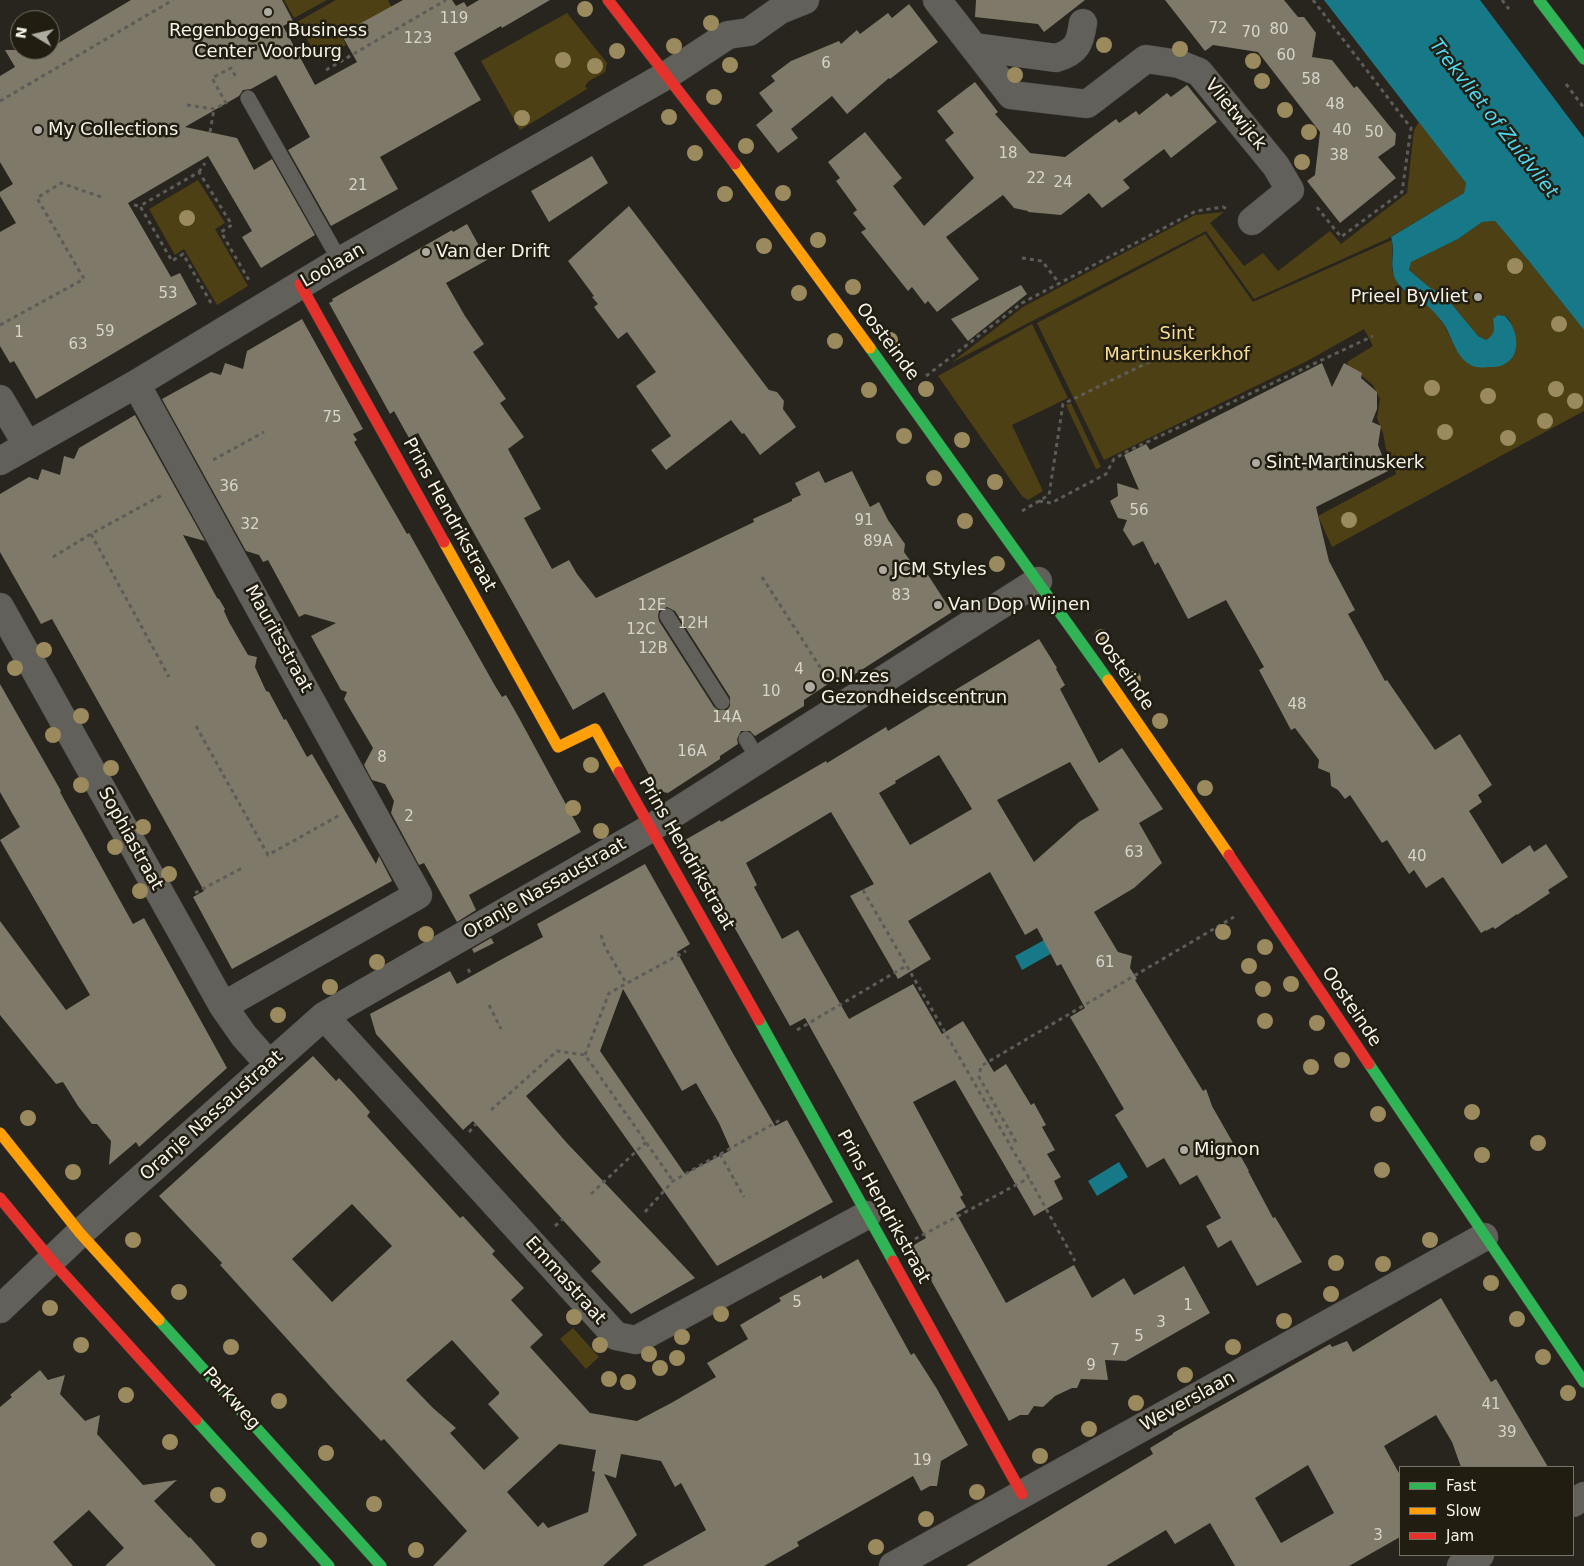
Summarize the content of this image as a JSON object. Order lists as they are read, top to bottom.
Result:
{
  "streets": {
    "street": [
      "Vlietwijck",
      "Loolaan",
      "Oosteinde",
      "Prins Hendrikstraat",
      "Mauritsstraat",
      "Sophiastraat",
      "Oranje Nassaustraat",
      "Emmastraat",
      "Parkweg",
      "Weverslaan"
    ]
  },
  "crossings": [
    ["Loolaan", "Oosteinde"],
    ["Loolaan", "Prins Hendrikstraat"],
    ["Loolaan", "Mauritsstraat"],
    ["Oosteinde", "Oranje Nassaustraat"],
    ["Oosteinde", "Weverslaan"],
    ["Prins Hendrikstraat", "Oranje Nassaustraat"],
    ["Prins Hendrikstraat", "Emmastraat"],
    ["Prins Hendrikstraat", "Weverslaan"],
    ["Mauritsstraat", "Sophiastraat"],
    ["Sophiastraat", "Oranje Nassaustraat"],
    ["Oranje Nassaustraat", "Emmastraat"],
    ["Oranje Nassaustraat", "Parkweg"]
  ],
  "water": ["Trekvliet of Zuidvliet"],
  "parks": ["Sint Martinuskerkhof"],
  "places": [
    "Regenbogen Business Center Voorburg",
    "My Collections",
    "Van der Drift",
    "Prieel Byvliet",
    "Sint-Martinuskerk",
    "JCM Styles",
    "Van Dop Wijnen",
    "O.N.zes Gezondheidscentrun",
    "Mignon"
  ],
  "house_numbers": [
    "119",
    "72",
    "80",
    "70",
    "123",
    "60",
    "6",
    "58",
    "48",
    "40",
    "50",
    "18",
    "38",
    "22",
    "24",
    "21",
    "53",
    "59",
    "1",
    "63",
    "75",
    "36",
    "56",
    "91",
    "32",
    "89A",
    "83",
    "12E",
    "12H",
    "12C",
    "12B",
    "4",
    "10",
    "48",
    "14A",
    "16A",
    "8",
    "2",
    "63",
    "40",
    "61",
    "5",
    "1",
    "3",
    "5",
    "7",
    "9",
    "41",
    "39",
    "19",
    "3"
  ],
  "legend": ["Fast", "Slow", "Jam"],
  "north": "left"
}
